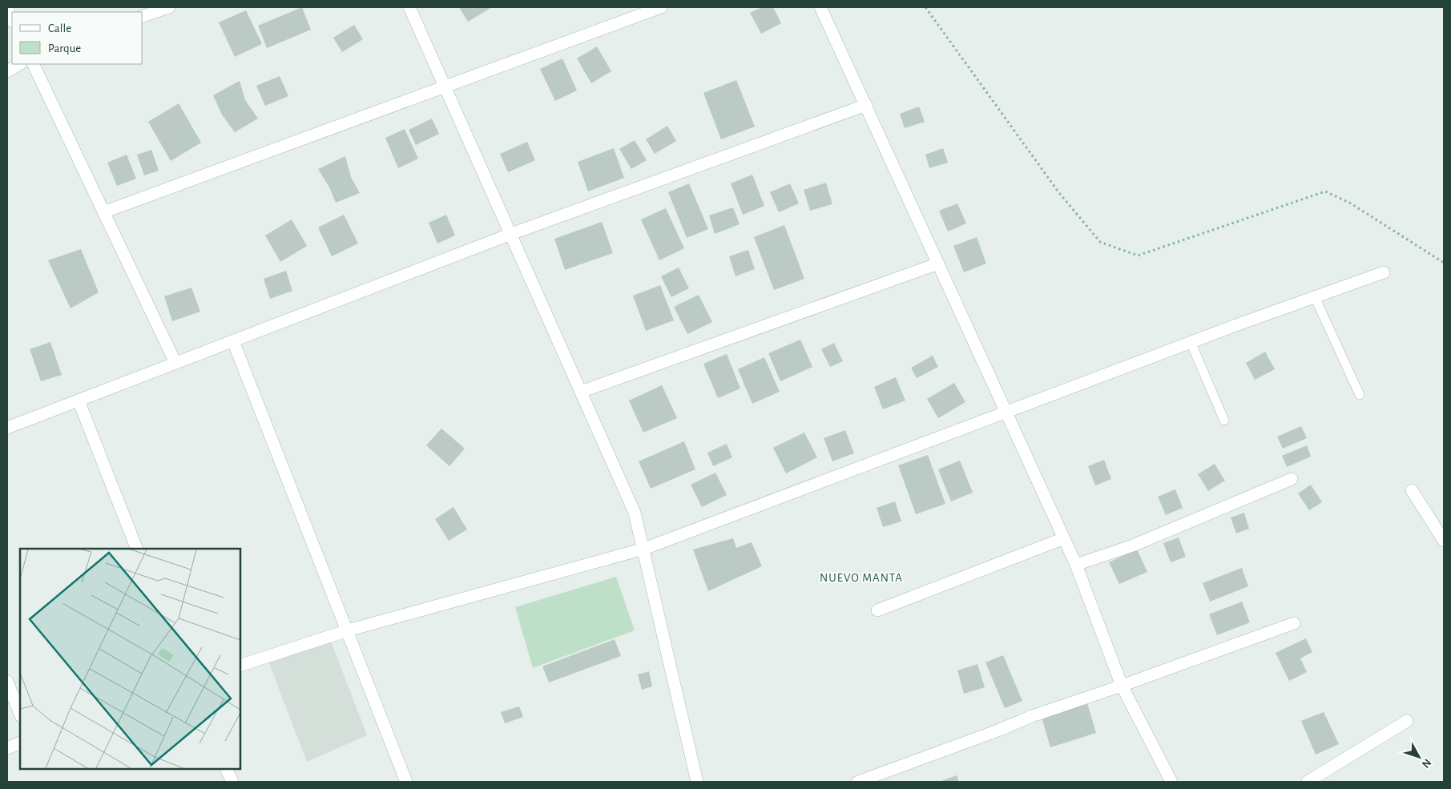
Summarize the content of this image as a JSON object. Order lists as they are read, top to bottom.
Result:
{
  "districts": ["NUEVO MANTA"],
  "legend": ["Calle", "Parque"],
  "north": "bottom right"
}
